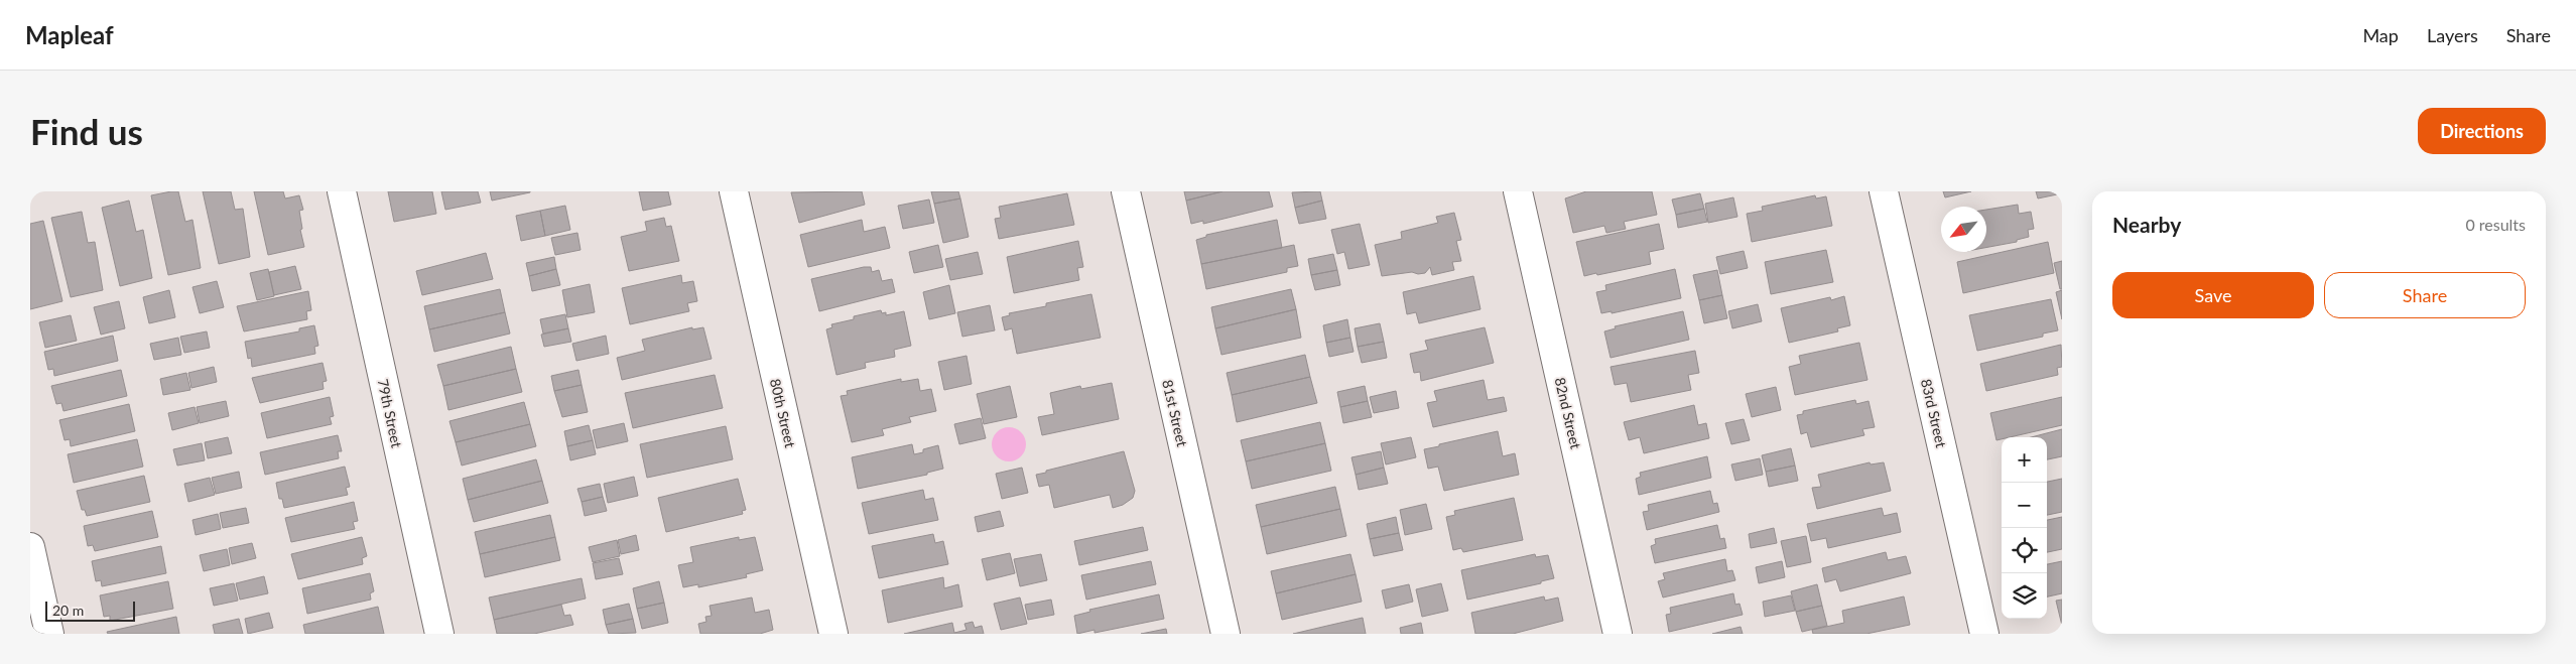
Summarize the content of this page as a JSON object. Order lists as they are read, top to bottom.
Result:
{
  "streets": {
    "street": [
      "79th Street",
      "80th Street",
      "81st Street",
      "82nd Street",
      "83rd Street"
    ]
  },
  "scale_bar": "20 m",
  "north": "bottom left",
  "page": {
    "header": "Mapleaf",
    "nav": ["Map", "Layers", "Share"],
    "buttons": [
      "Directions",
      ["Save", "Share"]
    ],
    "title": "Find us",
    "heading": ["Nearby", "0 results"],
    "map_buttons": ["+", "−"],
    "scale": "20 m"
  }
}
